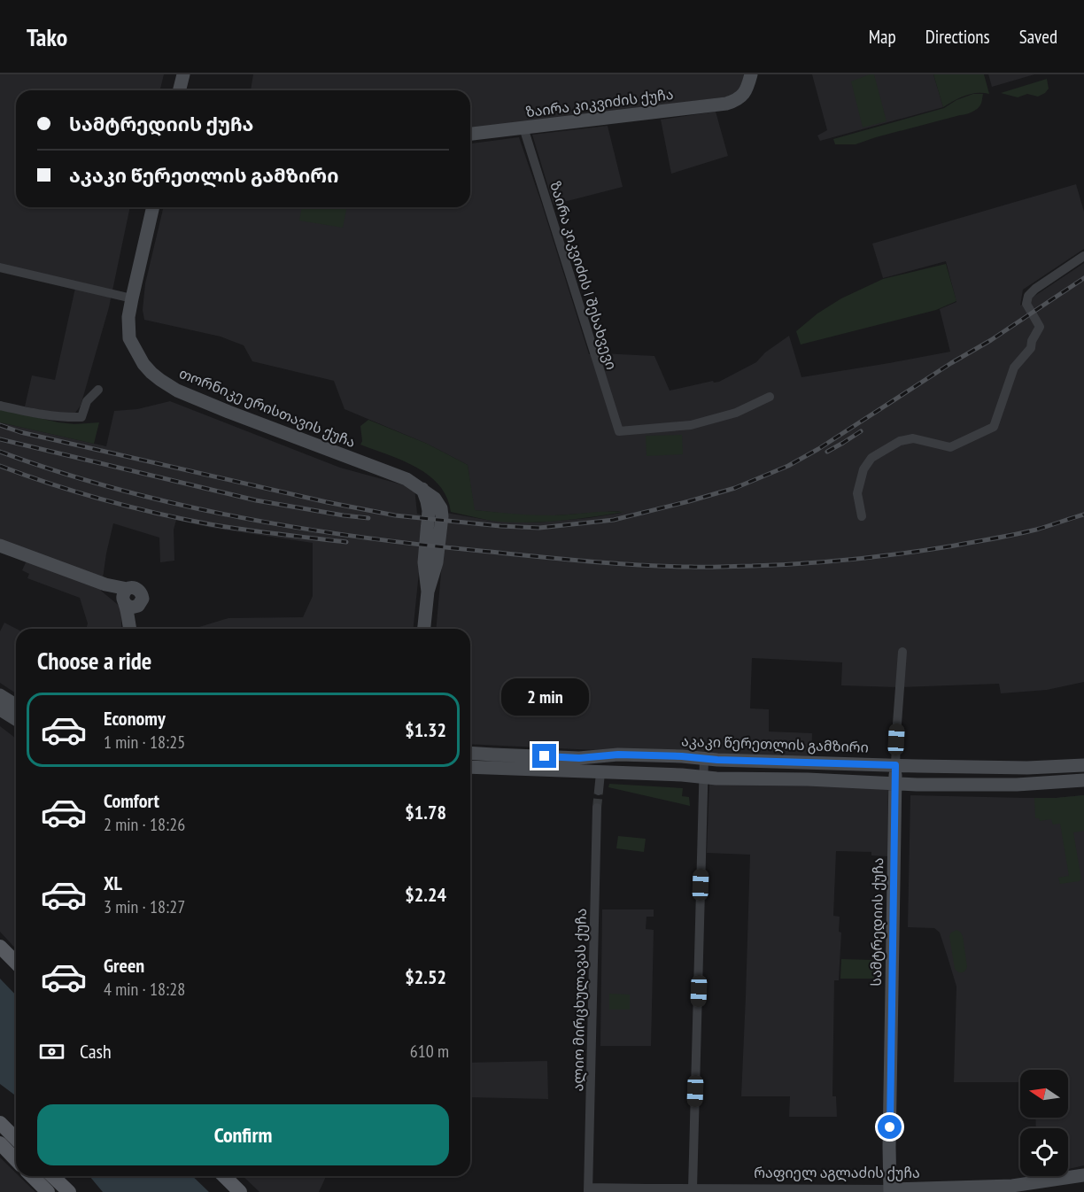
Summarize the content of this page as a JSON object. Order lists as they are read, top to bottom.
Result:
{
  "streets": {
    "main road": [
      "ზაირა კიკვიძის ქუჩა",
      "თორნიკე ერისთავის ქუჩა",
      "აკაკი წერეთლის გამზირი",
      "სამტრედიის ქუჩა",
      "რაფიელ აგლაძის ქუჩა"
    ],
    "street": ["ზაირა კიკვიძის I შესახვევი", "ალიო მირცხულავას ქუჩა"]
  },
  "crossings": [
    ["ზაირა კიკვიძის ქუჩა", "ზაირა კიკვიძის I შესახვევი"],
    ["აკაკი წერეთლის გამზირი", "სამტრედიის ქუჩა"],
    ["სამტრედიის ქუჩა", "რაფიელ აგლაძის ქუჩა"],
    ["ალიო მირცხულავას ქუჩა", "რაფიელ აგლაძის ქუჩა"]
  ],
  "north": "left",
  "page": {
    "header": "Tako",
    "nav": ["Map", "Directions", "Saved"],
    "banner": ["სამტრედიის ქუჩა", "აკაკი წერეთლის გამზირი"],
    "heading": "Choose a ride",
    "bubble": "2 min",
    "list": [
      {
        "name": "Economy",
        "note": "1 min · 18:25",
        "value": "$1.32"
      },
      {
        "name": "Comfort",
        "note": "2 min · 18:26",
        "value": "$1.78"
      },
      {
        "name": "XL",
        "note": "3 min · 18:27",
        "value": "$2.24"
      },
      {
        "name": "Green",
        "note": "4 min · 18:28",
        "value": "$2.52"
      }
    ],
    "pay": ["Cash", "610 m"],
    "buttons": "Confirm"
  }
}
